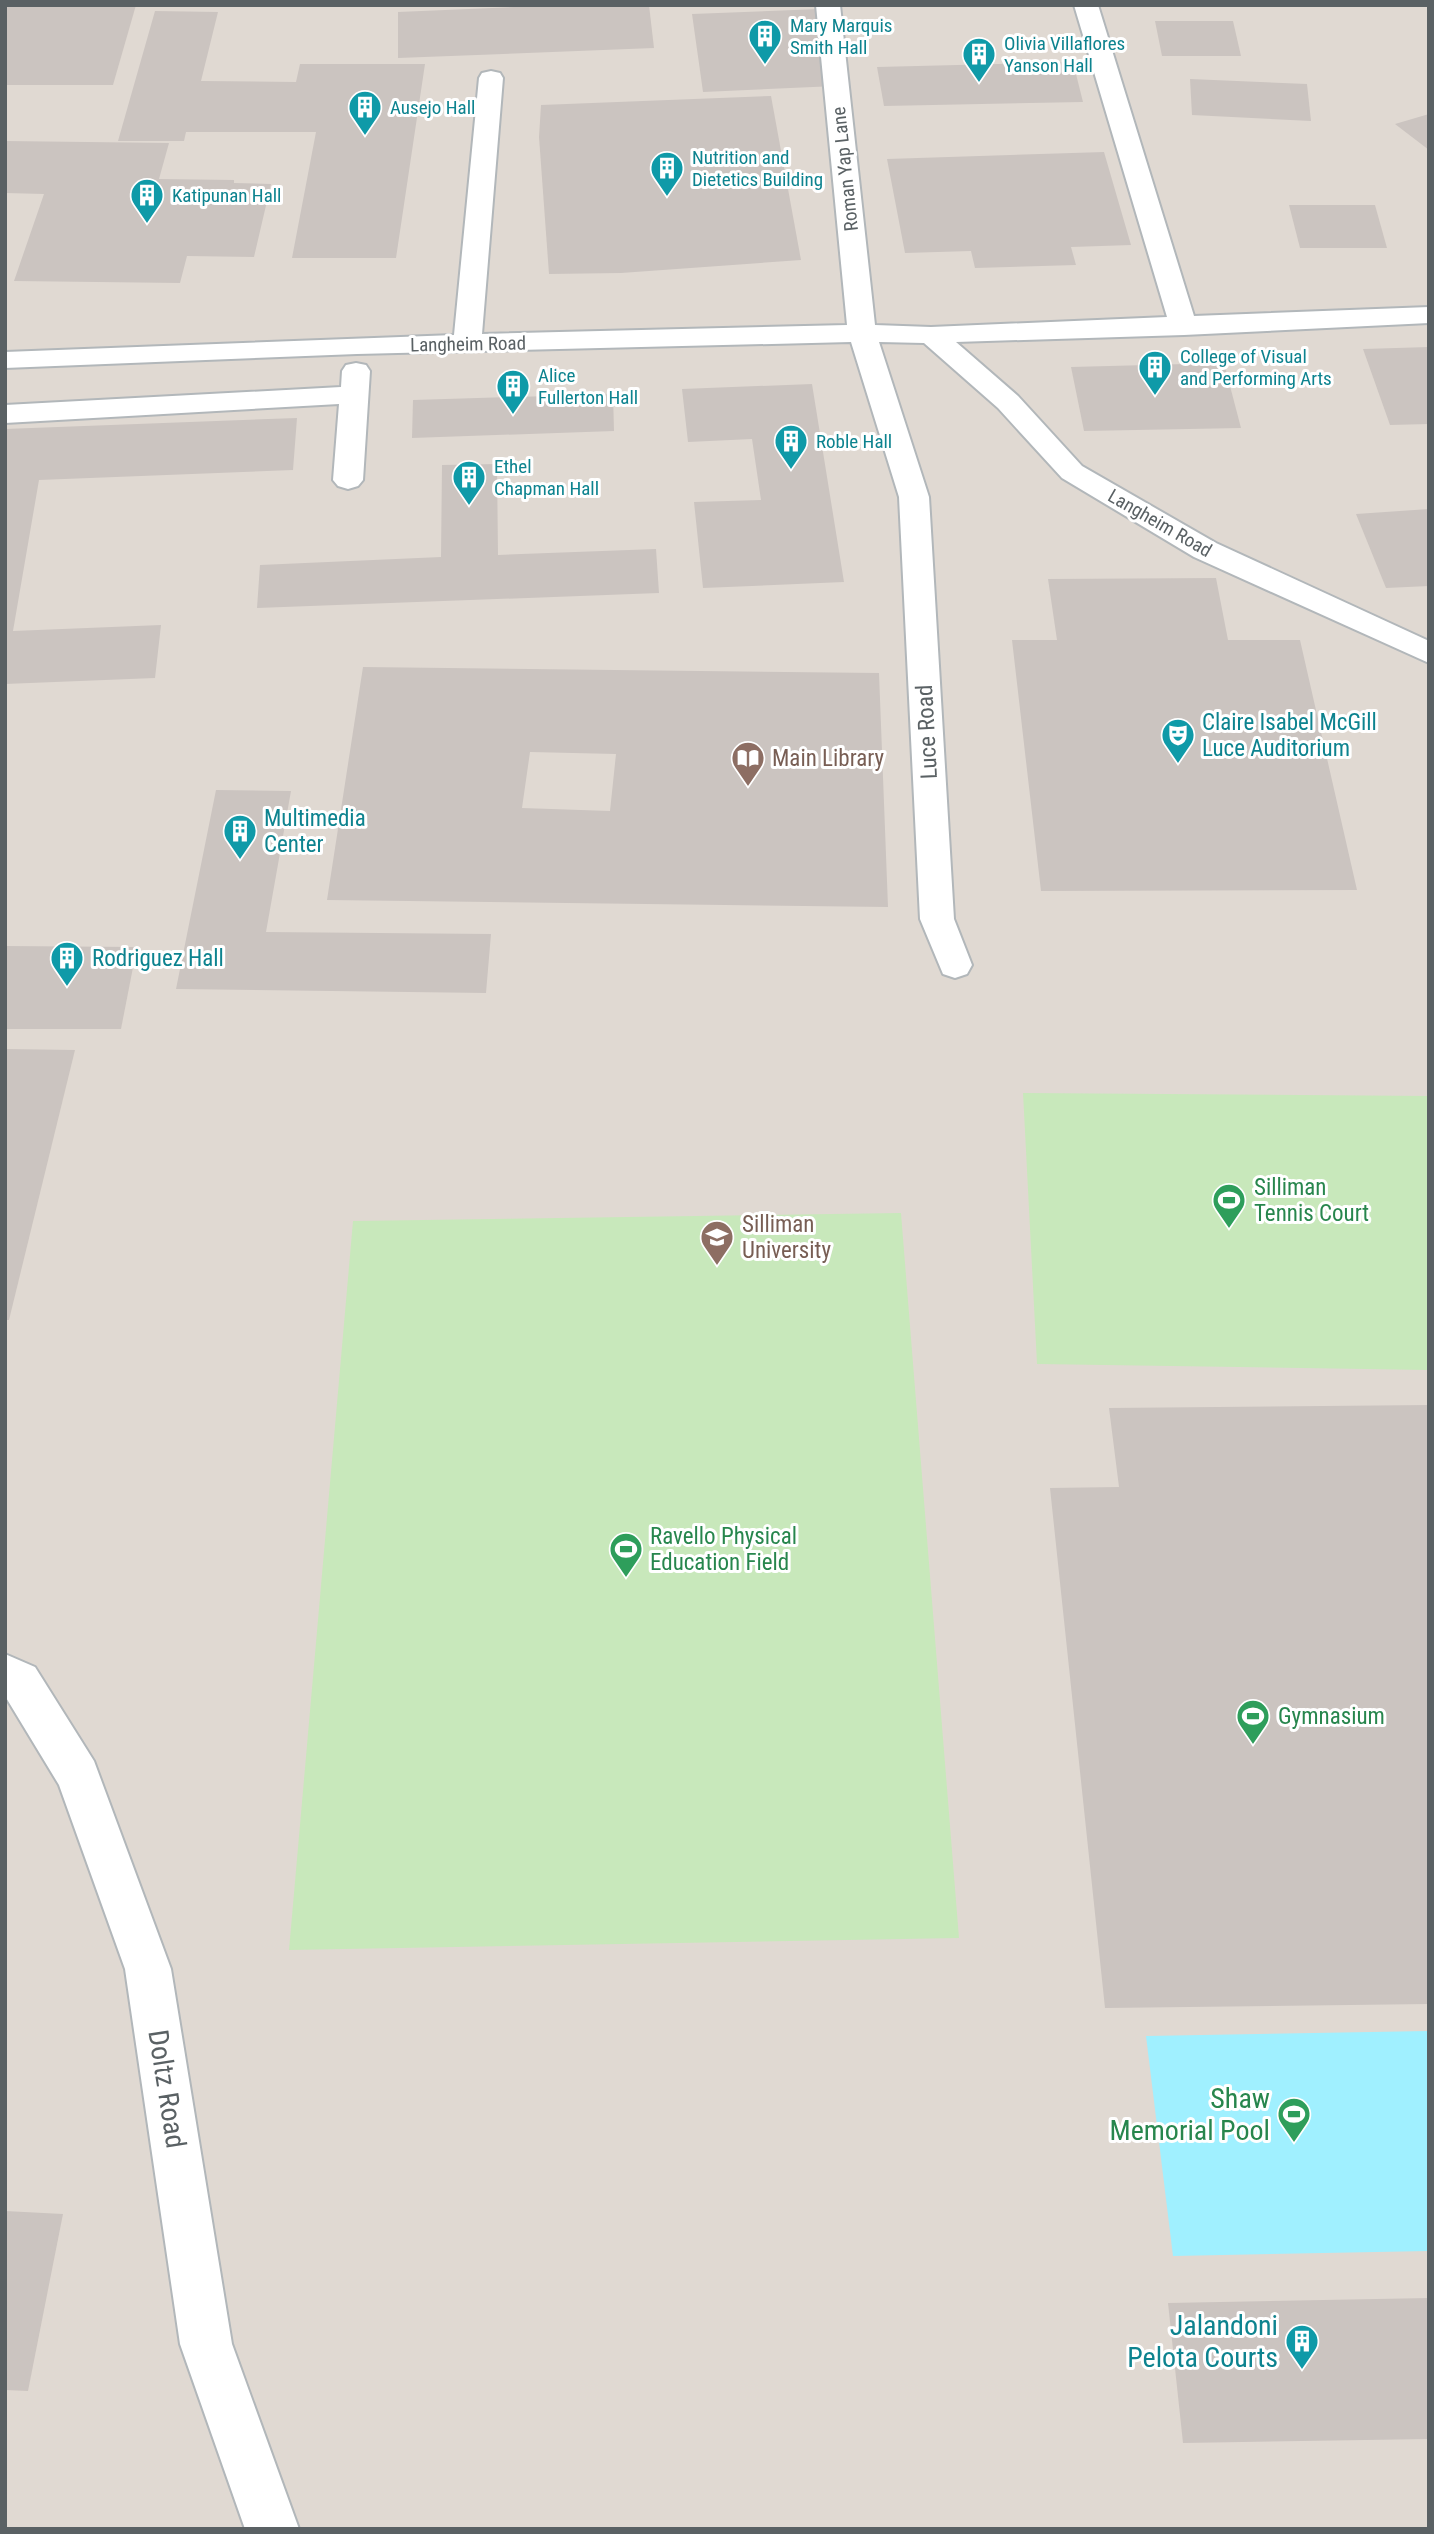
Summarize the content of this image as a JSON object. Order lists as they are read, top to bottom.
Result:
{
  "streets": {
    "street": [
      "Roman Yap Lane",
      "Langheim Road",
      "Luce Road",
      "Doltz Road"
    ]
  },
  "crossings": [
    ["Roman Yap Lane", "Langheim Road"],
    ["Roman Yap Lane", "Luce Road"]
  ],
  "places": {
    "building": [
      "Mary Marquis Smith Hall",
      "Olivia Villaflores Yanson Hall",
      "Ausejo Hall",
      "Nutrition and Dietetics Building",
      "Katipunan Hall",
      "College of Visual and Performing Arts",
      "Alice Fullerton Hall",
      "Roble Hall",
      "Ethel Chapman Hall",
      "Multimedia Center",
      "Rodriguez Hall",
      "Jalandoni Pelota Courts"
    ],
    "theatre": ["Claire Isabel McGill Luce Auditorium"],
    "library": ["Main Library"],
    "sports": [
      "Silliman Tennis Court",
      "Ravello Physical Education Field",
      "Gymnasium",
      "Shaw Memorial Pool"
    ],
    "school or university": ["Silliman University"]
  }
}
